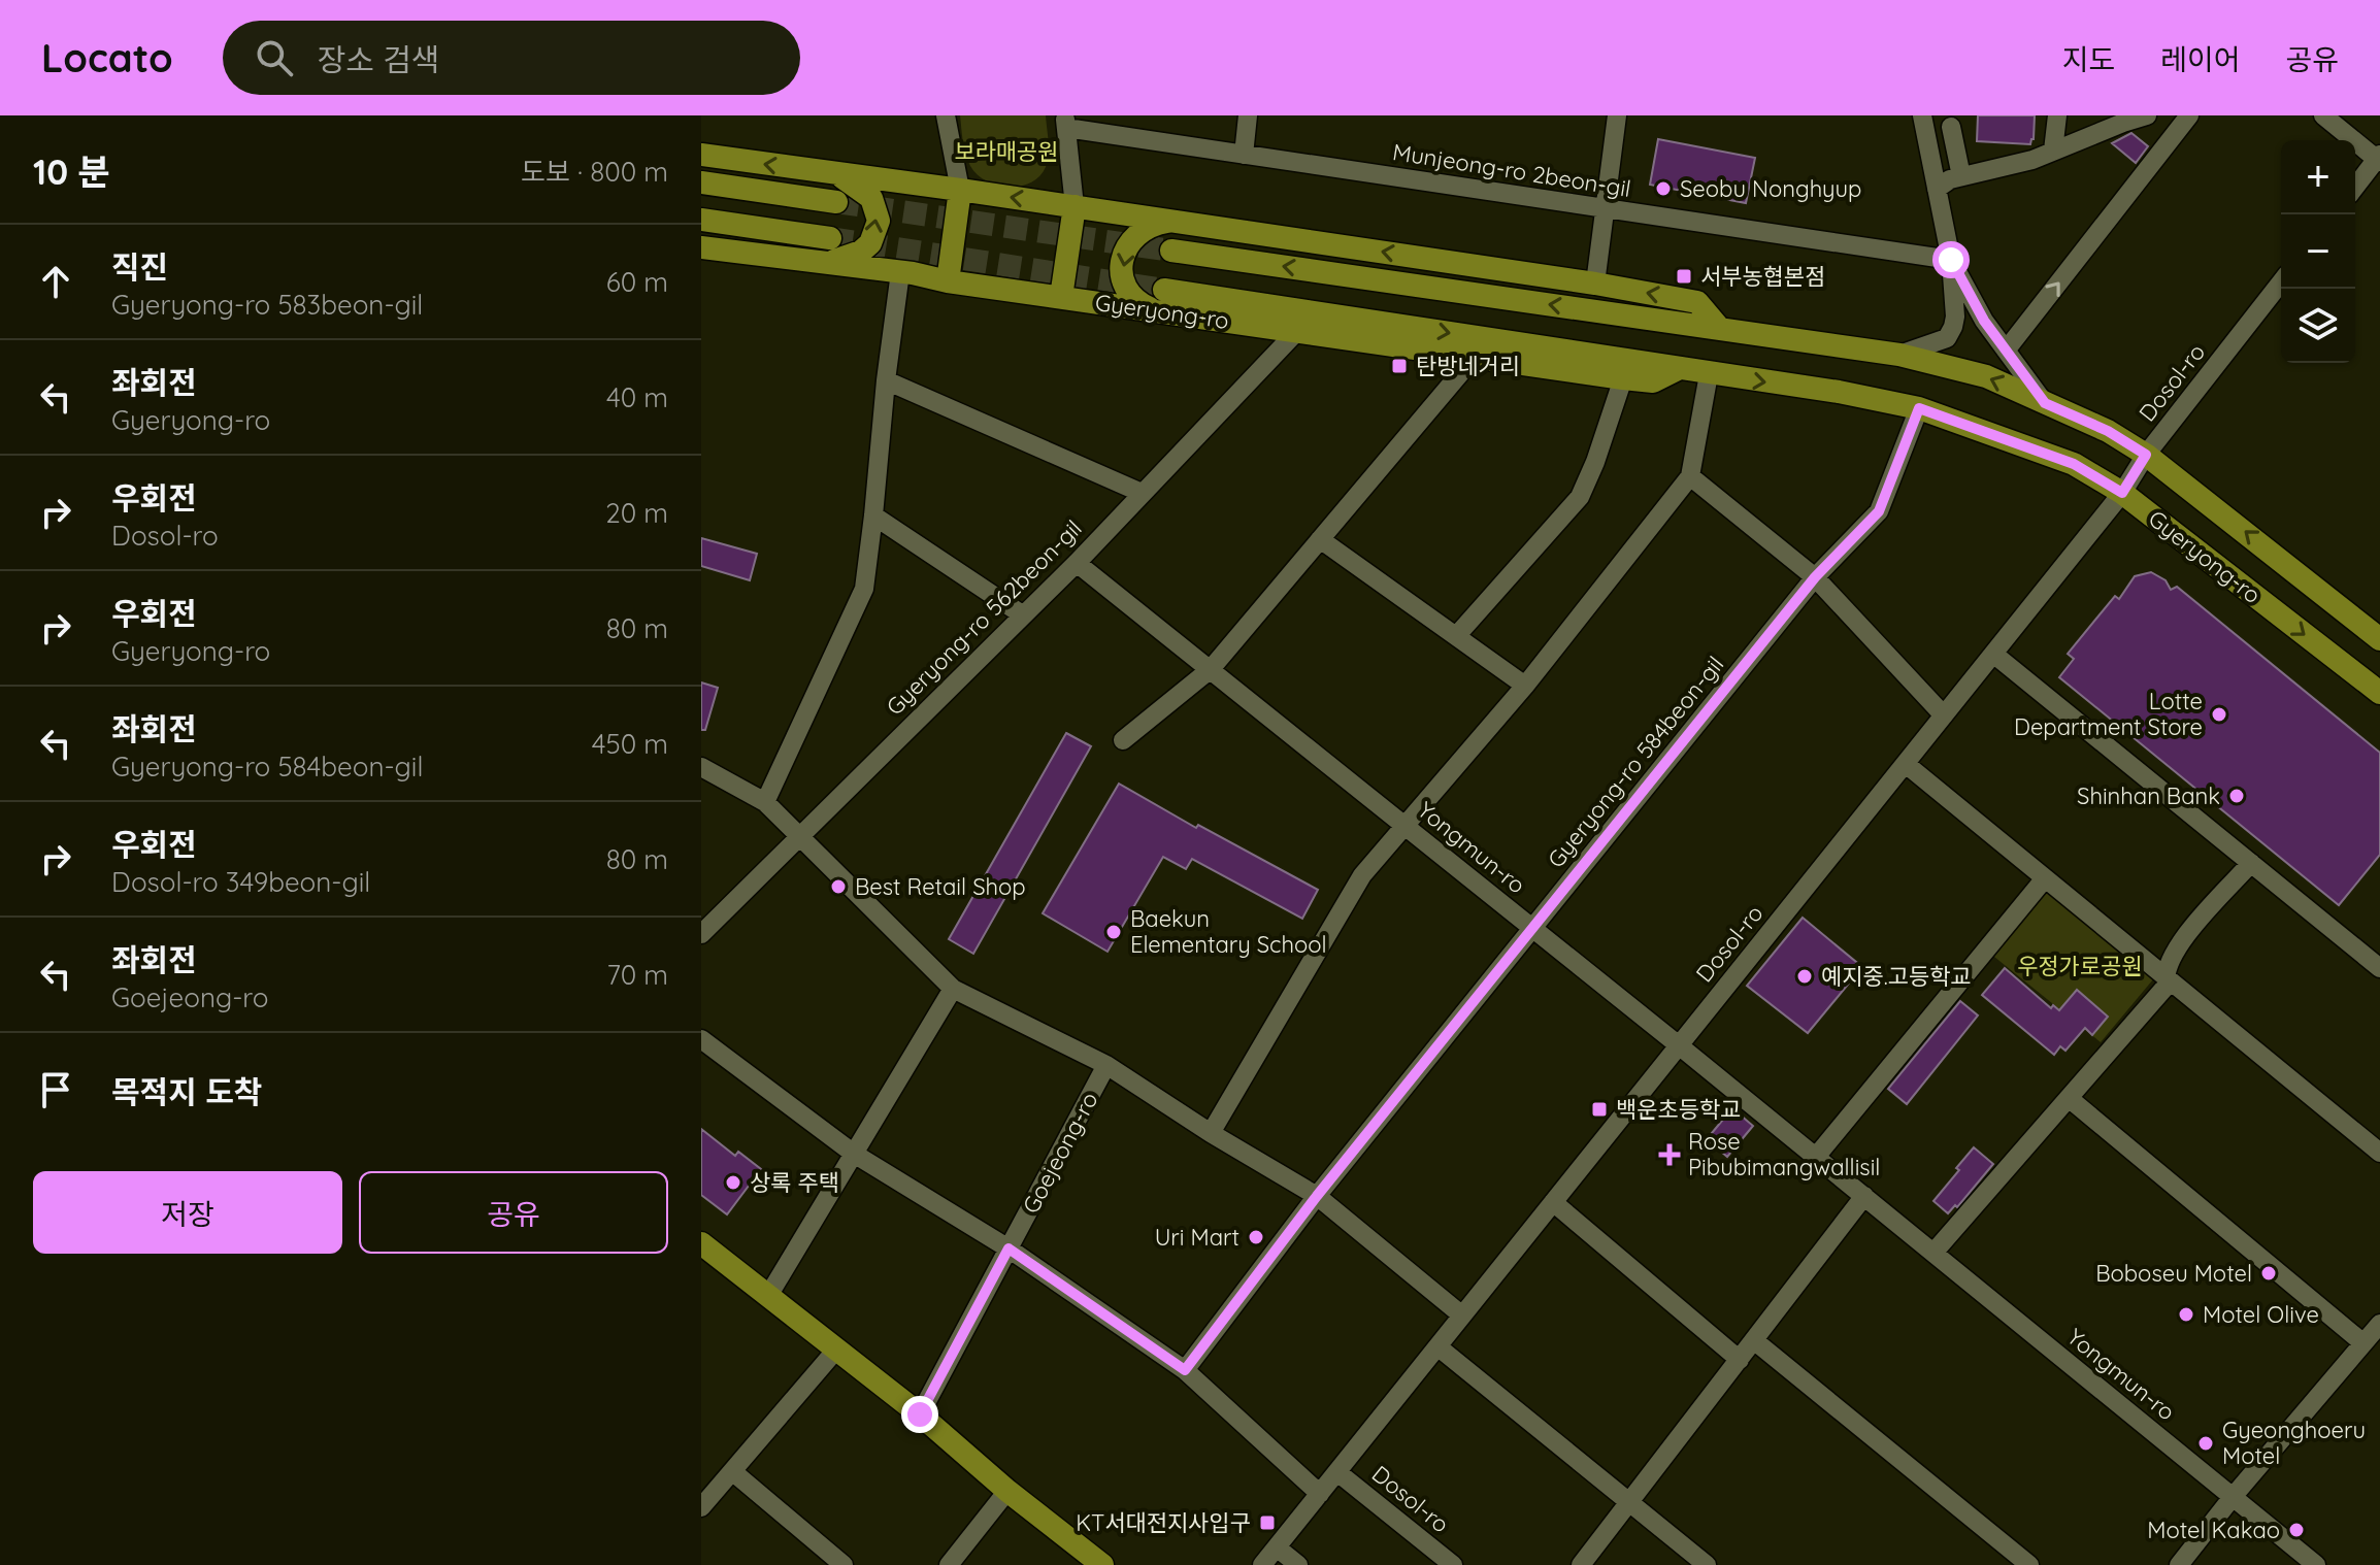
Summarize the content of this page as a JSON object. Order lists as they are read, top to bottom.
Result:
{
  "streets": {
    "main road": ["Gyeryong-ro"],
    "street": [
      "Munjeong-ro 2beon-gil",
      "Dosol-ro",
      "Gyeryong-ro 562beon-gil",
      "Gyeryong-ro 584beon-gil",
      "Yongmun-ro",
      "Goejeong-ro"
    ]
  },
  "crossings": [
    ["Gyeryong-ro", "Dosol-ro"],
    ["Gyeryong-ro", "Gyeryong-ro 562beon-gil"],
    ["Gyeryong-ro", "Gyeryong-ro 584beon-gil"],
    ["Dosol-ro", "Yongmun-ro"],
    ["Gyeryong-ro 562beon-gil", "Yongmun-ro"],
    ["Gyeryong-ro 584beon-gil", "Yongmun-ro"]
  ],
  "parks": ["보라매공원", "우정가로공원"],
  "places": {
    "other": [
      "Seobu Nonghyup",
      "Lotte Department Store",
      "Shinhan Bank",
      "Best Retail Shop",
      "Baekun Elementary School",
      "예지중.고등학교",
      "상록 주택",
      "Uri Mart",
      "Boboseu Motel",
      "Motel Olive",
      "Gyeonghoeru Motel",
      "Motel Kakao"
    ],
    "transit": [
      "서부농협본점",
      "탄방네거리",
      "백운초등학교",
      "KT서대전지사입구"
    ],
    "health": ["Rose Pibubimangwallisil"]
  },
  "page": {
    "header": "Locato",
    "search": "장소 검색",
    "nav": ["지도", "레이어", "공유"],
    "heading": ["10 분", "도보 · 800 m"],
    "map_buttons": ["+", "−"],
    "list": [
      ["직진", "Gyeryong-ro 583beon-gil", "60 m"],
      ["좌회전", "Gyeryong-ro", "40 m"],
      ["우회전", "Dosol-ro", "20 m"],
      ["우회전", "Gyeryong-ro", "80 m"],
      ["좌회전", "Gyeryong-ro 584beon-gil", "450 m"],
      ["우회전", "Dosol-ro 349beon-gil", "80 m"],
      ["좌회전", "Goejeong-ro", "70 m"],
      "목적지 도착"
    ],
    "buttons": ["저장", "공유"]
  }
}
